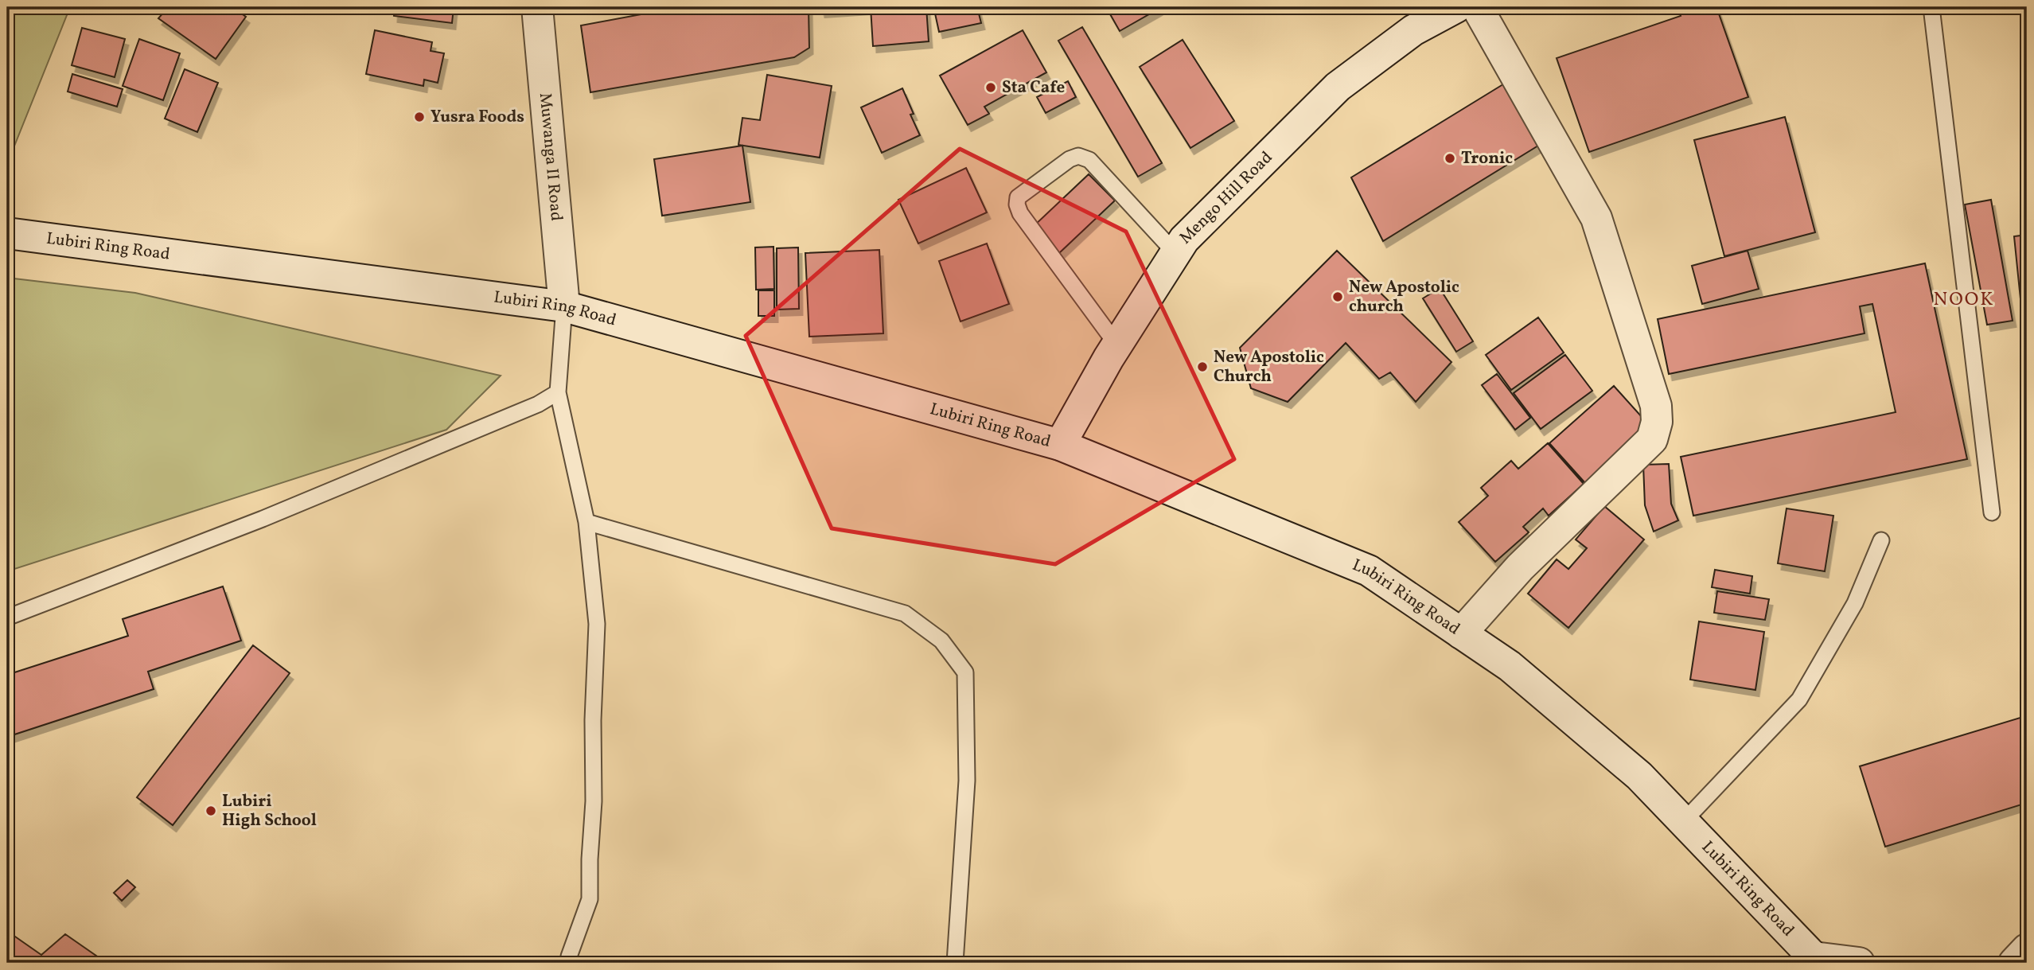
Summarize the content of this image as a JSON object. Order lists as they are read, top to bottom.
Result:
{
  "streets": {
    "main road": ["Muwanga II Road", "Mengo Hill Road", "Lubiri Ring Road"]
  },
  "crossings": [
    ["Muwanga II Road", "Lubiri Ring Road"],
    ["Mengo Hill Road", "Lubiri Ring Road"]
  ],
  "districts": ["NOOK"],
  "places": [
    "Sta Cafe",
    "Yusra Foods",
    "Tronic",
    "New Apostolic church",
    "New Apostolic Church",
    "Lubiri High School"
  ]
}
